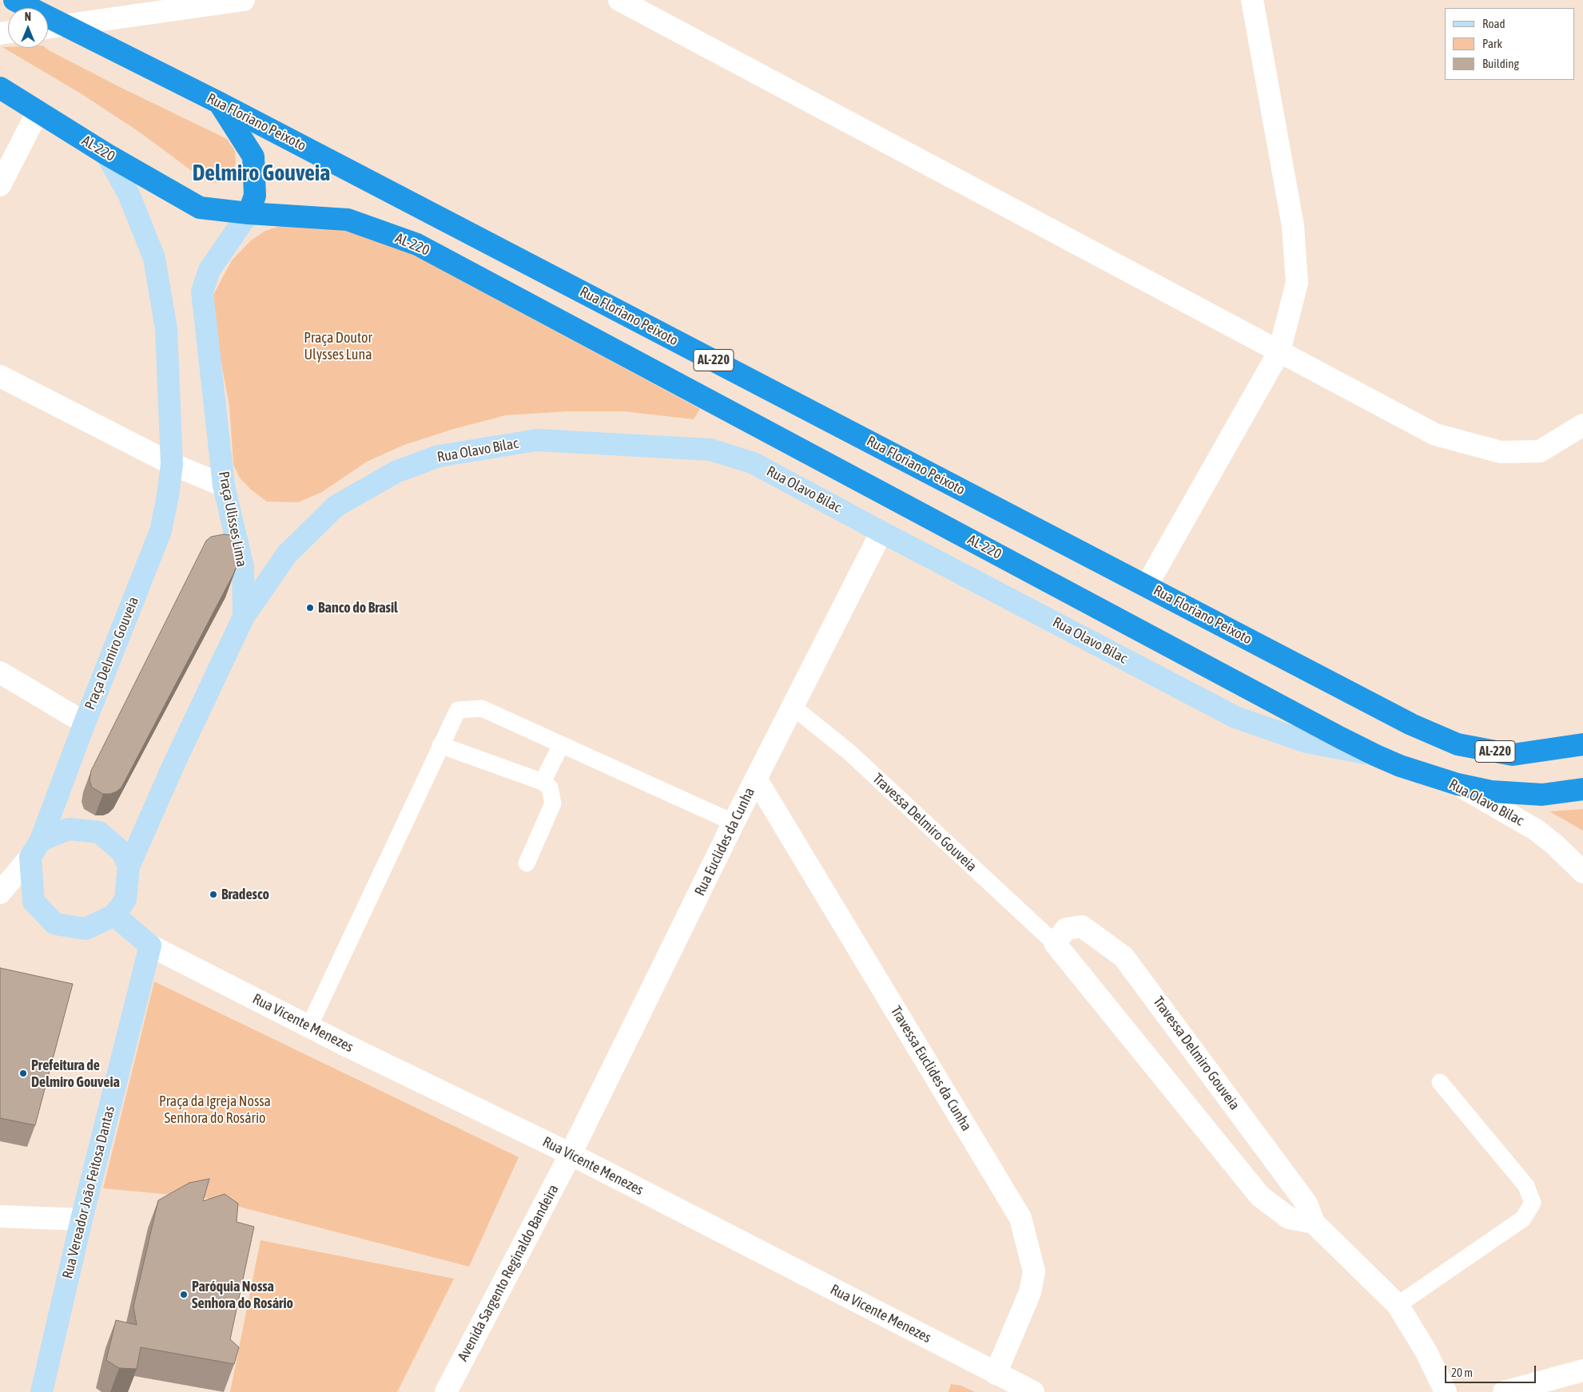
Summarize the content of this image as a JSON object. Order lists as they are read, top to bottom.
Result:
{
  "streets": {
    "highway": ["Rua Floriano Peixoto", "AL-220", "Rua Olavo Bilac"],
    "street": [
      "Praça Ulisses Lima",
      "Praça Delmiro Gouveia",
      "Travessa Delmiro Gouveia",
      "Rua Euclides da Cunha",
      "Rua Vicente Menezes",
      "Travessa Euclides da Cunha",
      "Rua Vereador João Feitosa Dantas",
      "Avenida Sargento Reginaldo Bandeira"
    ]
  },
  "crossings": [
    ["AL-220", "Rua Olavo Bilac"],
    ["AL-220", "Praça Ulisses Lima"],
    ["Rua Olavo Bilac", "Praça Ulisses Lima"],
    ["Rua Olavo Bilac", "Rua Euclides da Cunha"],
    ["Praça Ulisses Lima", "Praça Delmiro Gouveia"],
    ["Travessa Delmiro Gouveia", "Rua Euclides da Cunha"],
    ["Rua Euclides da Cunha", "Rua Vicente Menezes"],
    ["Rua Euclides da Cunha", "Travessa Euclides da Cunha"],
    ["Rua Euclides da Cunha", "Avenida Sargento Reginaldo Bandeira"],
    ["Rua Vicente Menezes", "Travessa Euclides da Cunha"],
    ["Rua Vicente Menezes", "Rua Vereador João Feitosa Dantas"],
    ["Rua Vicente Menezes", "Avenida Sargento Reginaldo Bandeira"]
  ],
  "districts": ["Delmiro Gouveia"],
  "parks": ["Praça Doutor Ulysses Luna", "Praça da Igreja Nossa Senhora do Rosário"],
  "places": [
    "Banco do Brasil",
    "Bradesco",
    "Prefeitura de Delmiro Gouveia",
    "Paróquia Nossa Senhora do Rosário"
  ],
  "legend": ["Road", "Park", "Building"],
  "scale_bar": "20 m",
  "north": "top"
}
